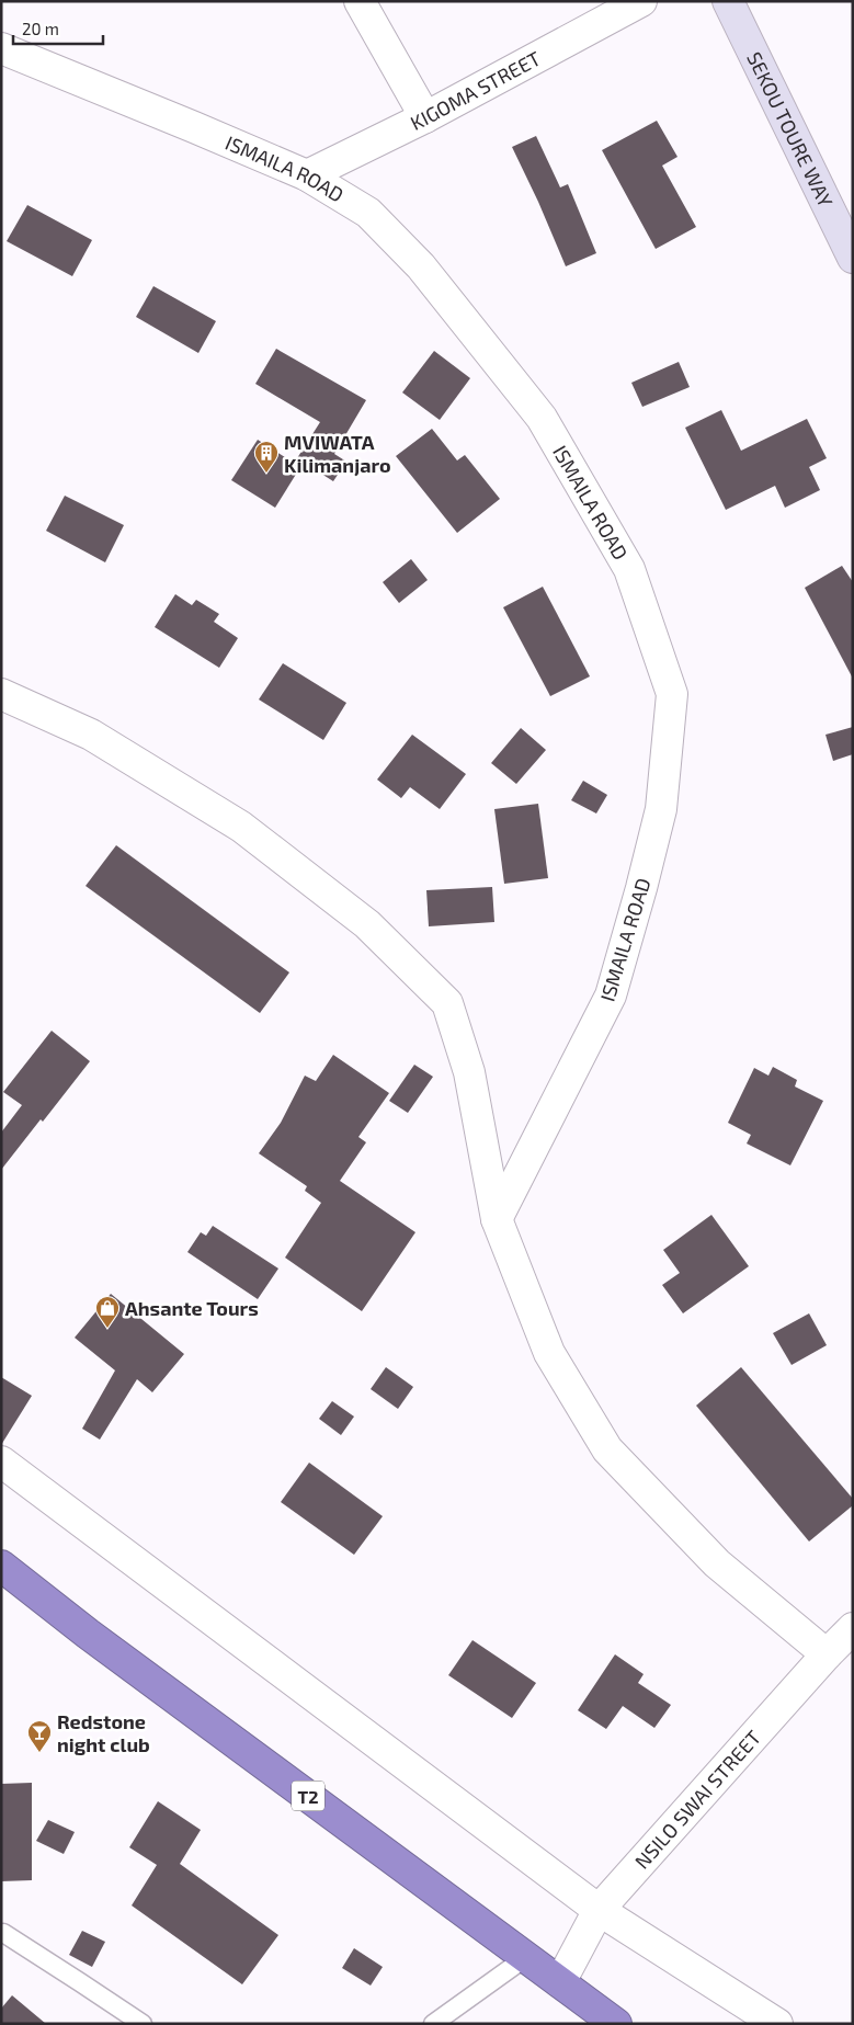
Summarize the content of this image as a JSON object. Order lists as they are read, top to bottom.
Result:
{
  "streets": {
    "highway": ["T2"],
    "street": [
      "KIGOMA STREET",
      "SEKOU TOURE WAY",
      "ISMAILA ROAD",
      "NSILO SWAI STREET"
    ]
  },
  "crossings": [
    ["KIGOMA STREET", "ISMAILA ROAD"],
    ["T2", "NSILO SWAI STREET"]
  ],
  "places": {
    "building": ["MVIWATA Kilimanjaro"],
    "shop": ["Ahsante Tours"],
    "bar": ["Redstone night club"]
  },
  "scale_bar": "20 m"
}
